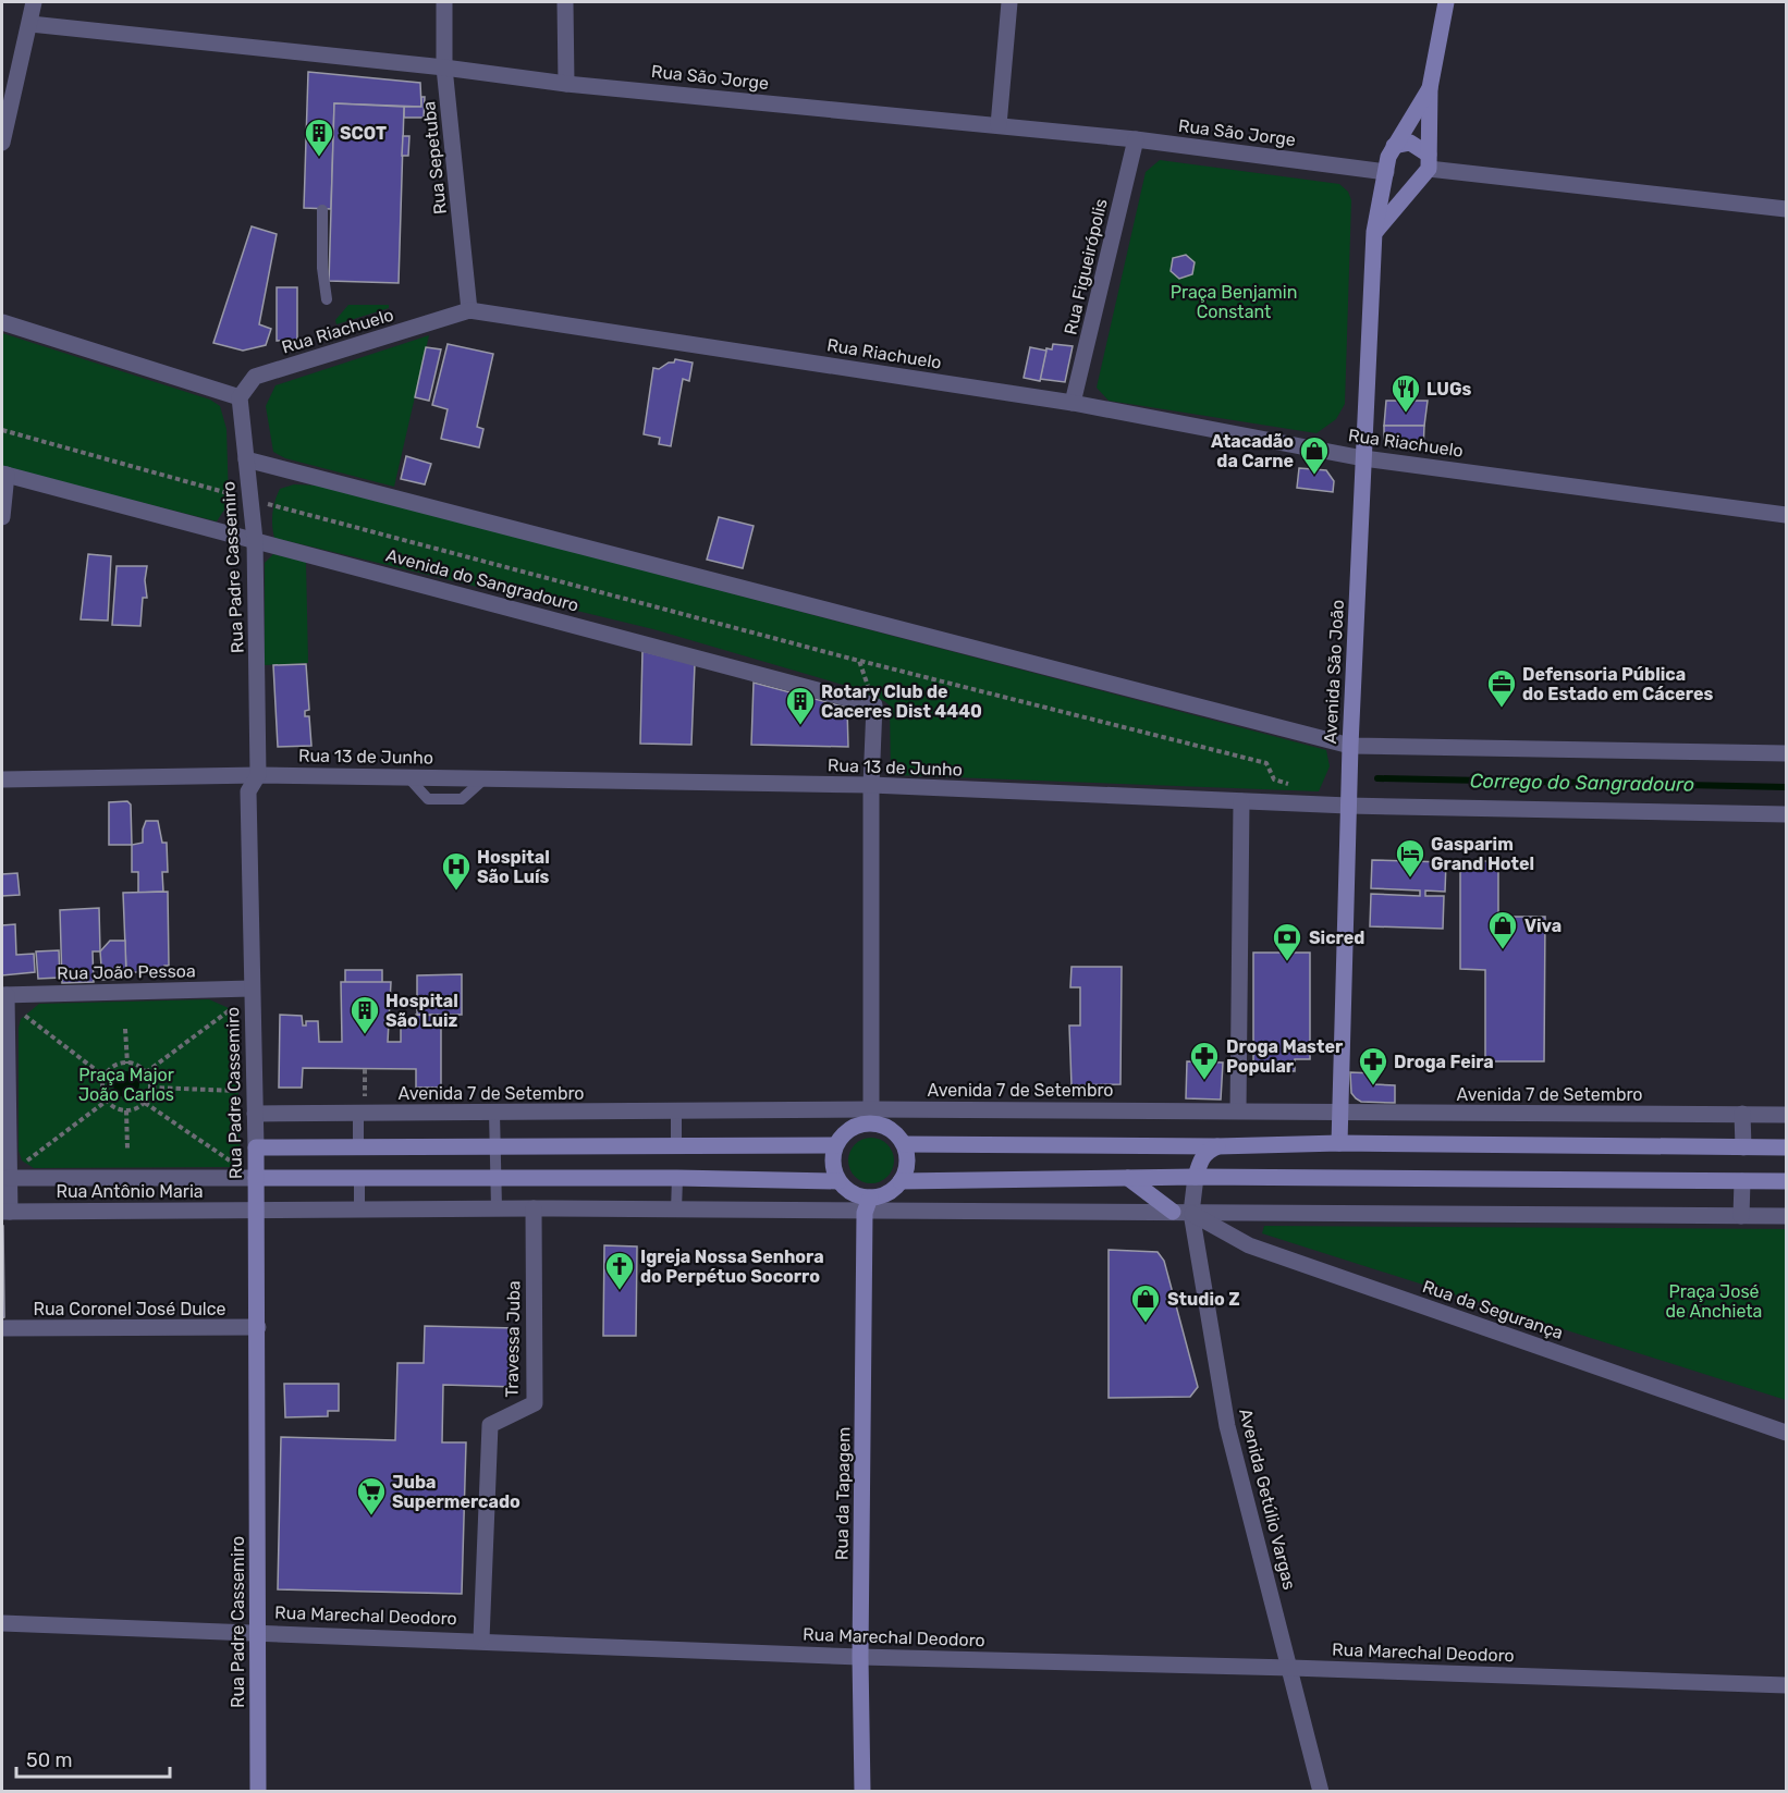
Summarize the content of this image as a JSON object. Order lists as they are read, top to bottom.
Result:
{
  "streets": {
    "main road": ["Rua Padre Cassemiro", "Avenida São João", "Rua da Tapagem"],
    "street": [
      "Rua São Jorge",
      "Rua Sepetuba",
      "Rua Figueirópolis",
      "Rua Riachuelo",
      "Avenida do Sangradouro",
      "Rua 13 de Junho",
      "Rua João Pessoa",
      "Avenida 7 de Setembro",
      "Rua Antônio Maria",
      "Rua Coronel José Dulce",
      "Rua da Segurança",
      "Travessa Juba",
      "Avenida Getúlio Vargas",
      "Rua Marechal Deodoro"
    ]
  },
  "crossings": [
    ["Rua São Jorge", "Rua Sepetuba"],
    ["Rua São Jorge", "Rua Figueirópolis"],
    ["Rua São Jorge", "Avenida São João"],
    ["Rua Sepetuba", "Rua Riachuelo"],
    ["Rua Figueirópolis", "Rua Riachuelo"],
    ["Rua Riachuelo", "Rua Padre Cassemiro"],
    ["Rua Riachuelo", "Avenida São João"],
    ["Rua Padre Cassemiro", "Avenida do Sangradouro"],
    ["Rua Padre Cassemiro", "Rua 13 de Junho"],
    ["Rua Padre Cassemiro", "Rua João Pessoa"],
    ["Rua Padre Cassemiro", "Avenida 7 de Setembro"],
    ["Rua Padre Cassemiro", "Rua Antônio Maria"],
    ["Rua Padre Cassemiro", "Rua Coronel José Dulce"],
    ["Rua Padre Cassemiro", "Rua Marechal Deodoro"],
    ["Avenida São João", "Rua 13 de Junho"],
    ["Avenida São João", "Avenida 7 de Setembro"],
    ["Avenida 7 de Setembro", "Rua da Tapagem"],
    ["Rua da Segurança", "Avenida Getúlio Vargas"],
    ["Travessa Juba", "Rua Marechal Deodoro"],
    ["Rua da Tapagem", "Rua Marechal Deodoro"],
    ["Avenida Getúlio Vargas", "Rua Marechal Deodoro"]
  ],
  "water": ["Corrego do Sangradouro"],
  "parks": ["Praça Benjamin Constant", "Praça Major João Carlos", "Praça José de Anchieta"],
  "places": {
    "building": ["SCOT", "Rotary Club de Caceres Dist 4440", "Hospital São Luiz"],
    "restaurant": ["LUGs"],
    "shop": ["Atacadão da Carne", "Viva", "Studio Z"],
    "office": ["Defensoria Pública do Estado em Cáceres"],
    "hotel": ["Gasparim Grand Hotel"],
    "hospital": ["Hospital São Luís"],
    "bank": ["Sicred"],
    "pharmacy": ["Droga Master Popular", "Droga Feira"],
    "church": ["Igreja Nossa Senhora do Perpétuo Socorro"],
    "supermarket": ["Juba Supermercado"]
  },
  "scale_bar": "50 m"
}
